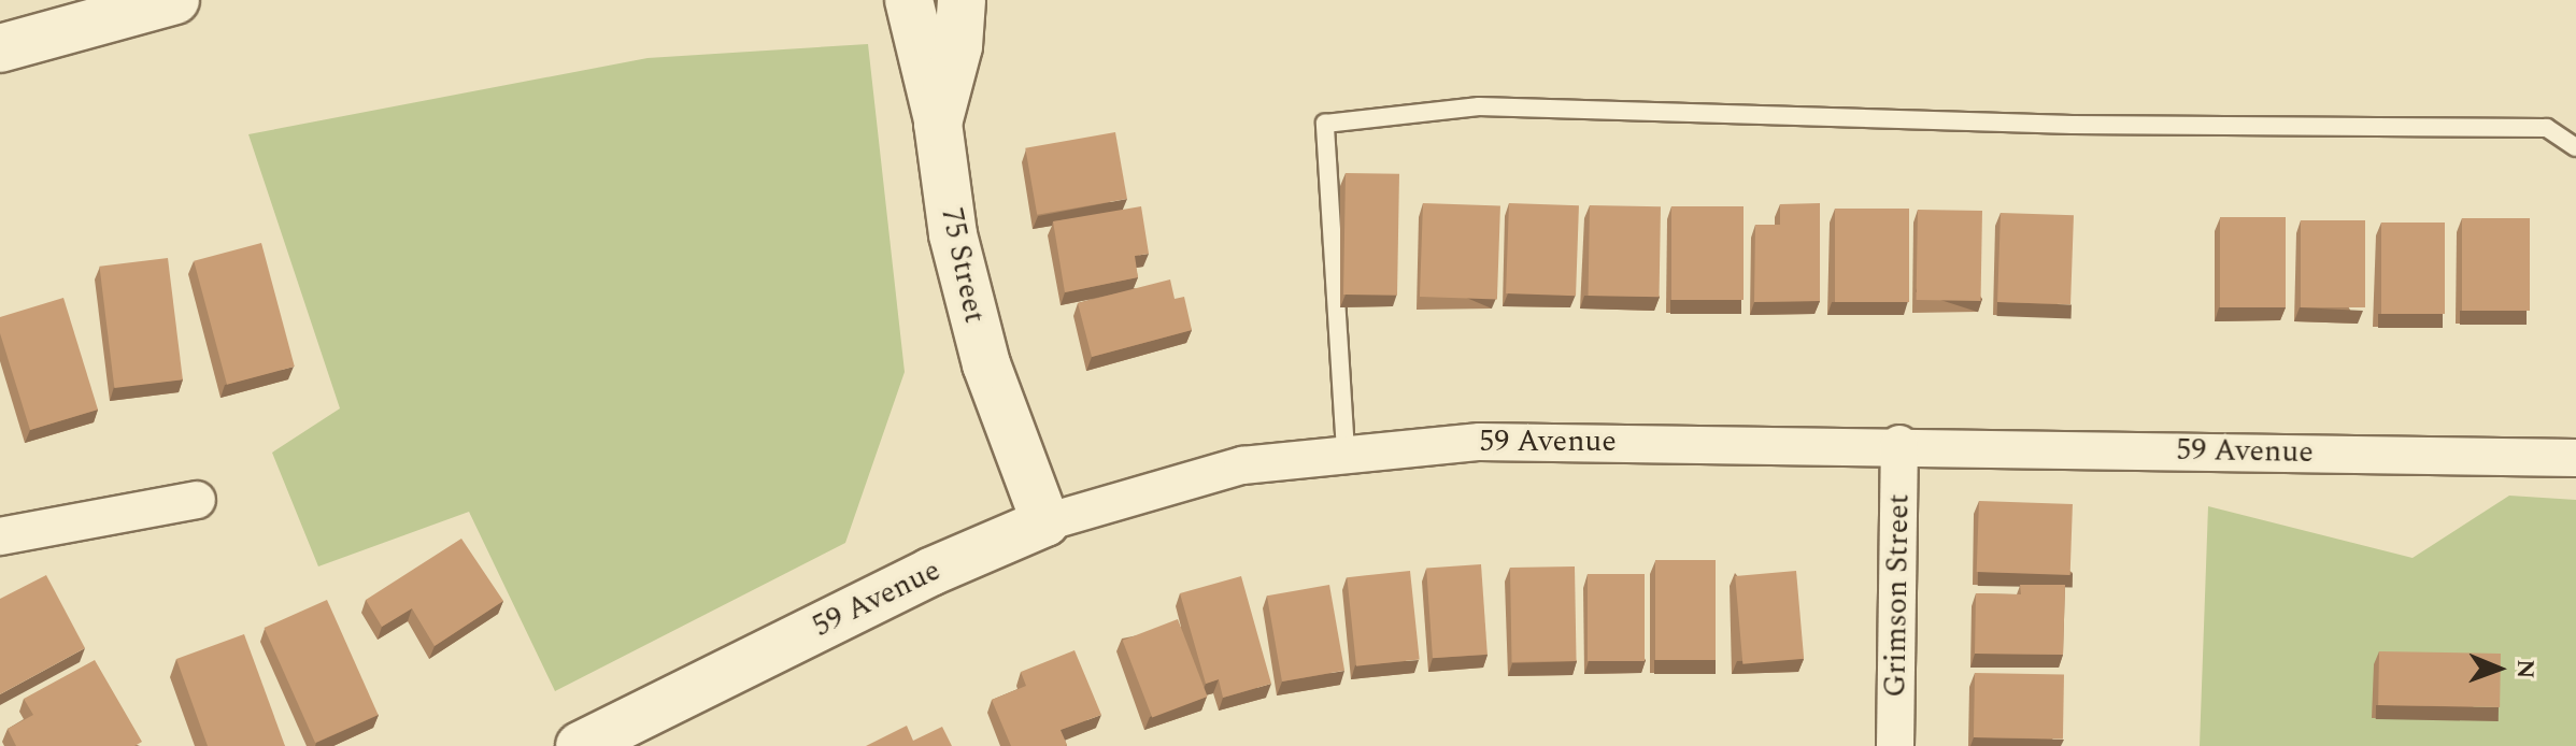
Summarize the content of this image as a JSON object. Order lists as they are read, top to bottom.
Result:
{
  "streets": {
    "street": ["75 Street", "59 Avenue", "Grimson Street"]
  },
  "crossings": [
    ["75 Street", "59 Avenue"],
    ["59 Avenue", "Grimson Street"]
  ],
  "north": "right"
}
